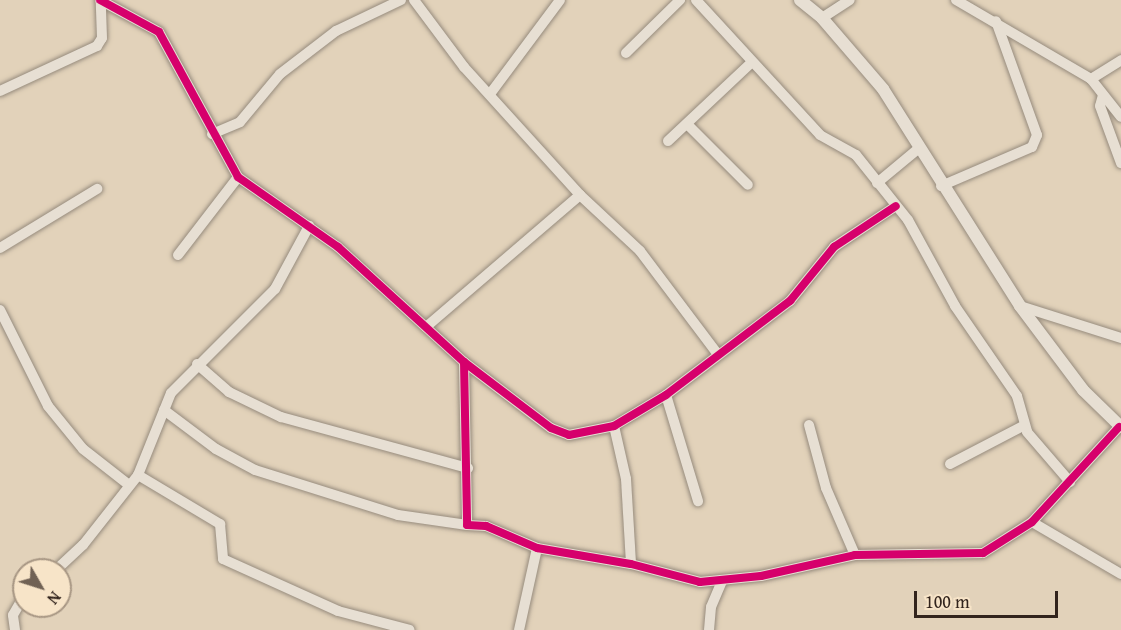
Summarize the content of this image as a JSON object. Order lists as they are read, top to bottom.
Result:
{
  "scale_bar": "100 m",
  "north": "bottom right"
}
